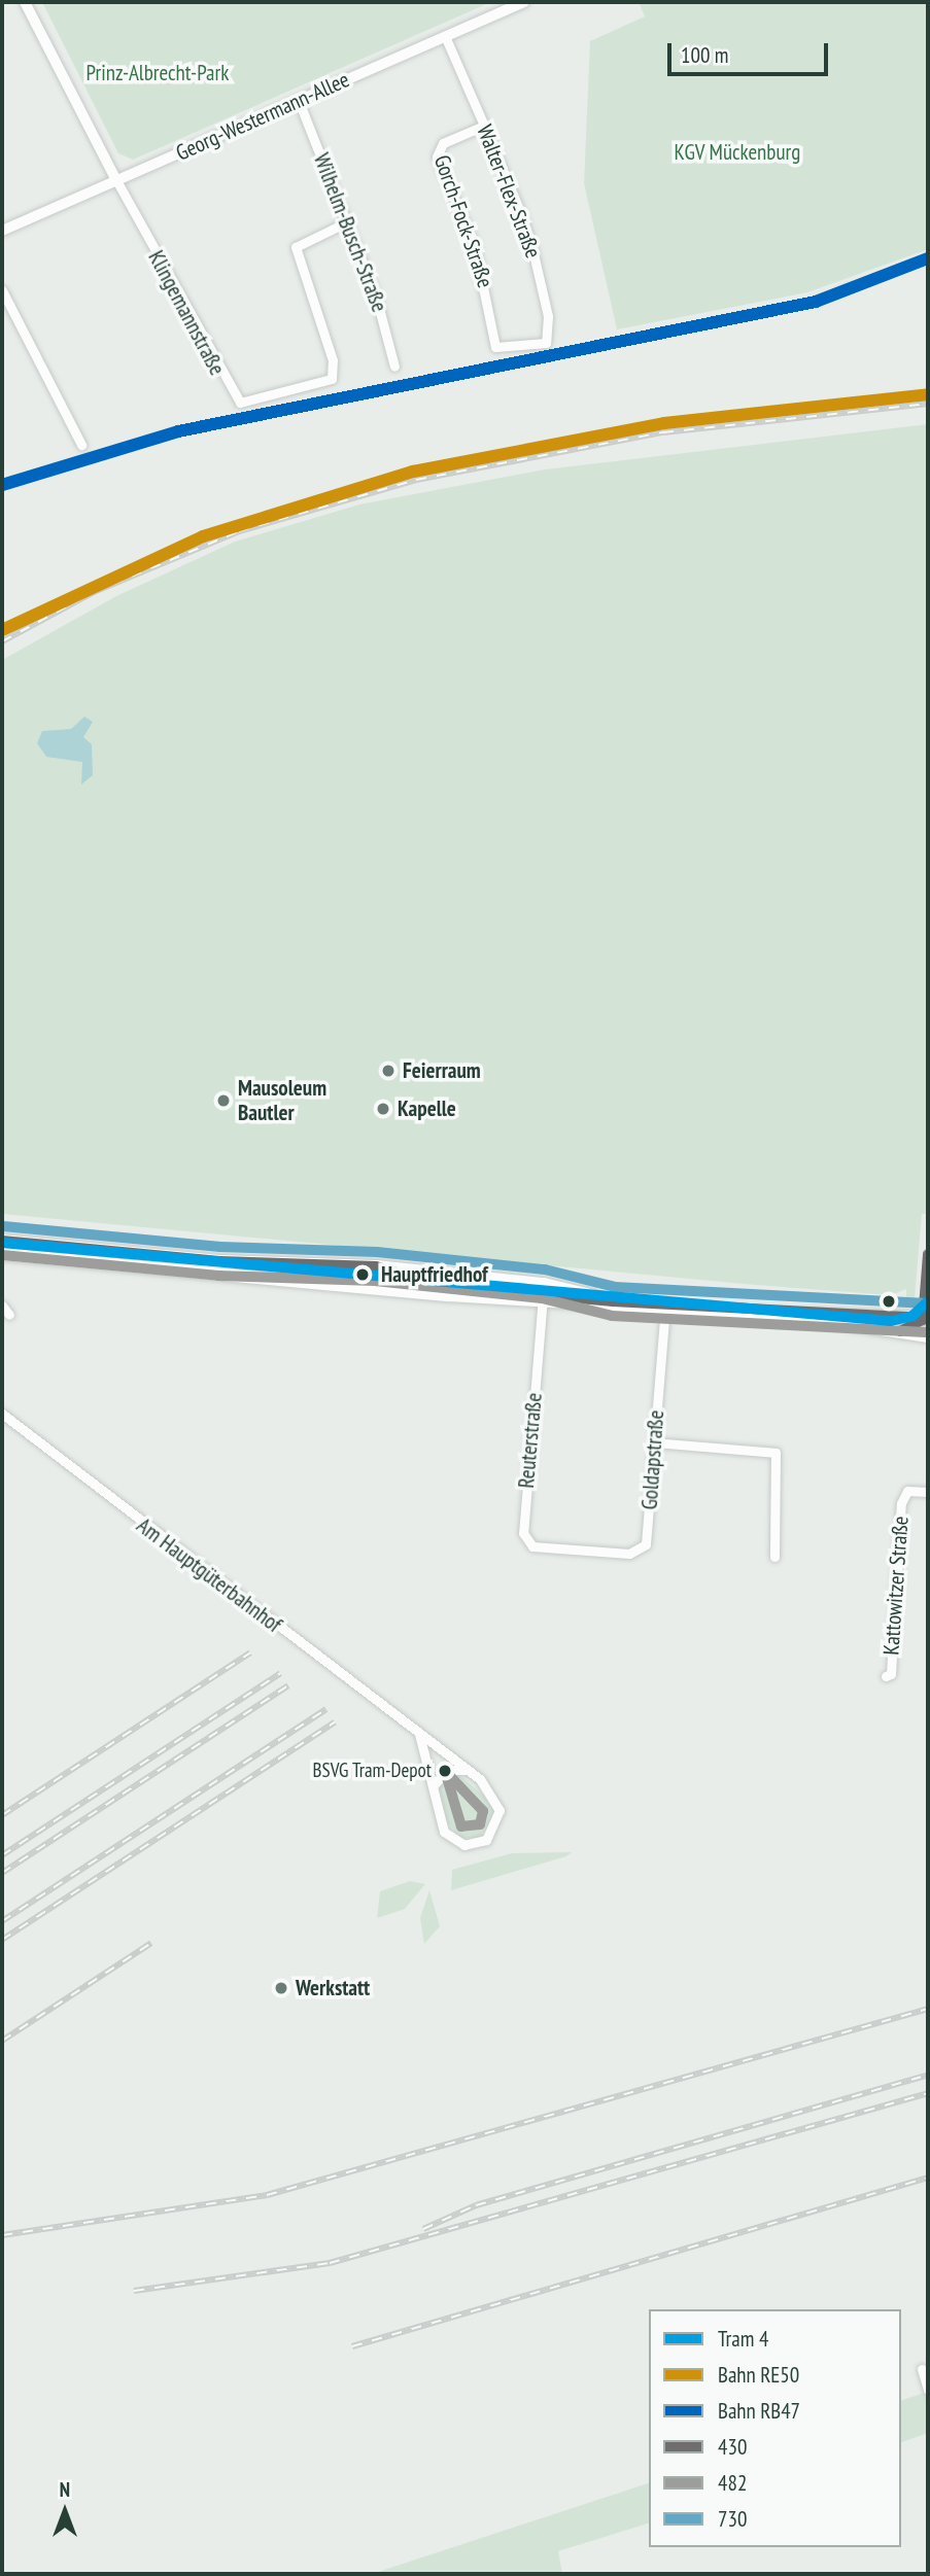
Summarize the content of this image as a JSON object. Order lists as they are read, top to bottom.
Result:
{
  "streets": {
    "street": [
      "Georg-Westermann-Allee",
      "Walter-Flex-Straße",
      "Gorch-Fock-Straße",
      "Wilhelm-Busch-Straße",
      "Klingemannstraße",
      "Reuterstraße",
      "Goldapstraße",
      "Am Hauptgüterbahnhof",
      "Kattowitzer Straße"
    ]
  },
  "crossings": [
    ["Georg-Westermann-Allee", "Walter-Flex-Straße"],
    ["Georg-Westermann-Allee", "Wilhelm-Busch-Straße"],
    ["Georg-Westermann-Allee", "Klingemannstraße"],
    ["Walter-Flex-Straße", "Gorch-Fock-Straße"],
    ["Wilhelm-Busch-Straße", "Klingemannstraße"],
    ["Reuterstraße", "Goldapstraße"]
  ],
  "parks": ["Prinz-Albrecht-Park", "KGV Mückenburg"],
  "places": [
    "Feierraum",
    "Mausoleum Bautler",
    "Kapelle",
    "Hauptfriedhof",
    "BSVG Tram-Depot",
    "Werkstatt"
  ],
  "lines": [
    "rail line RB47",
    "rail line RE50",
    "transit line 730",
    "transit line 430",
    "tram line 4",
    "transit line 482"
  ],
  "legend": [
    "Tram 4",
    "Bahn RE50",
    "Bahn RB47",
    "430",
    "482",
    "730"
  ],
  "scale_bar": "100 m",
  "north": "top"
}
